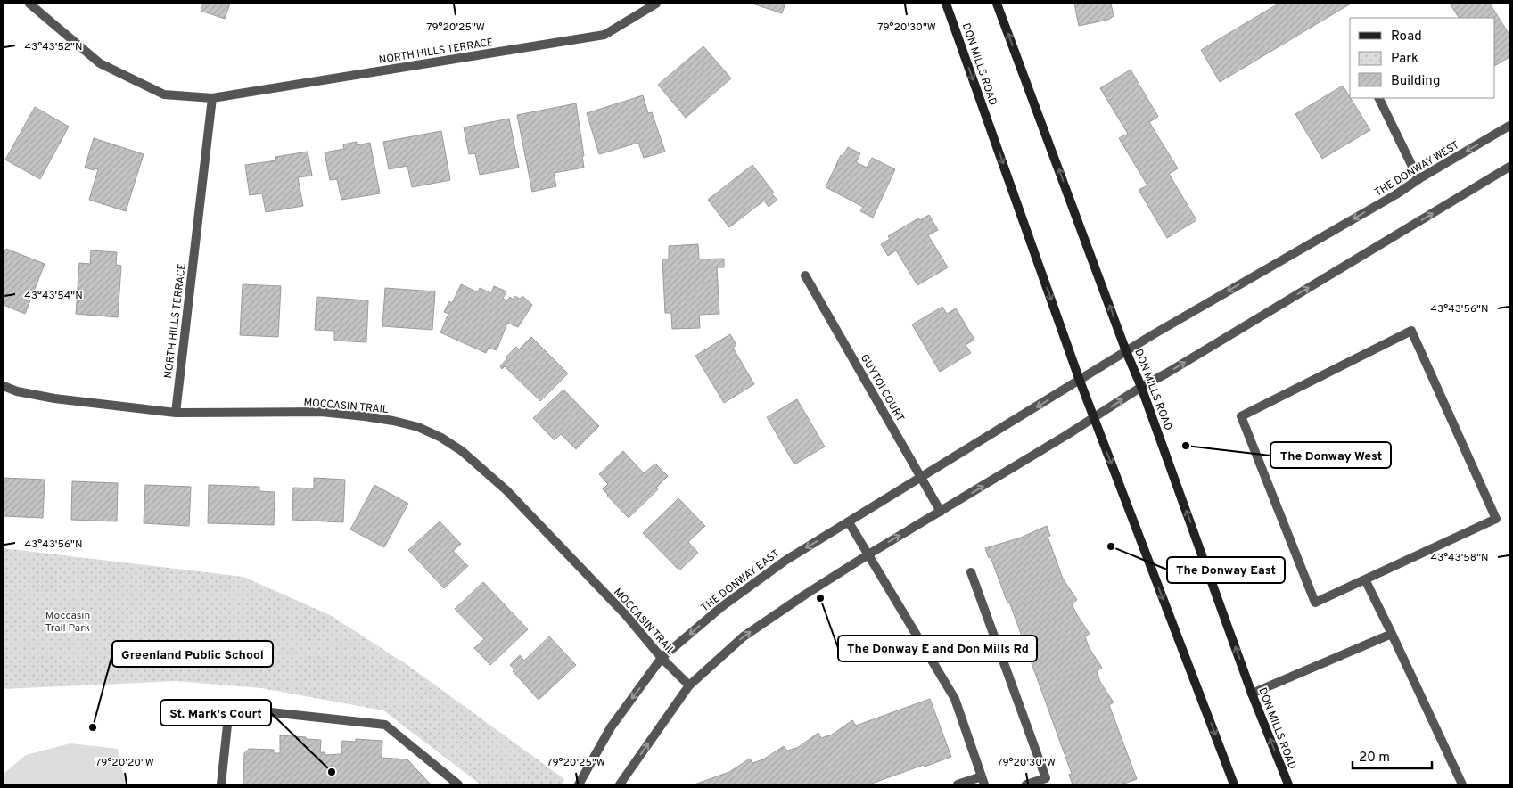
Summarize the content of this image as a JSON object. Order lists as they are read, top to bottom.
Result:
{
  "streets": {
    "main road": ["DON MILLS ROAD"],
    "street": [
      "NORTH HILLS TERRACE",
      "THE DONWAY WEST",
      "GUYTOI COURT",
      "MOCCASIN TRAIL",
      "THE DONWAY EAST"
    ]
  },
  "crossings": [
    ["NORTH HILLS TERRACE", "MOCCASIN TRAIL"],
    ["DON MILLS ROAD", "THE DONWAY WEST"],
    ["DON MILLS ROAD", "THE DONWAY EAST"],
    ["THE DONWAY WEST", "THE DONWAY EAST"],
    ["GUYTOI COURT", "THE DONWAY EAST"],
    ["MOCCASIN TRAIL", "THE DONWAY EAST"]
  ],
  "parks": ["Moccasin Trail Park"],
  "places": [
    "The Donway West",
    "The Donway East",
    "The Donway E and Don Mills Rd",
    "Greenland Public School",
    "St. Mark's Court"
  ],
  "legend": ["Road", "Park", "Building"],
  "scale_bar": "20 m",
  "coordinates": [
    "79°20'25\"W",
    "79°20'30\"W",
    "43°43'52\"N",
    "43°43'54\"N",
    "43°43'56\"N",
    "43°43'58\"N",
    "79°20'20\"W"
  ]
}
